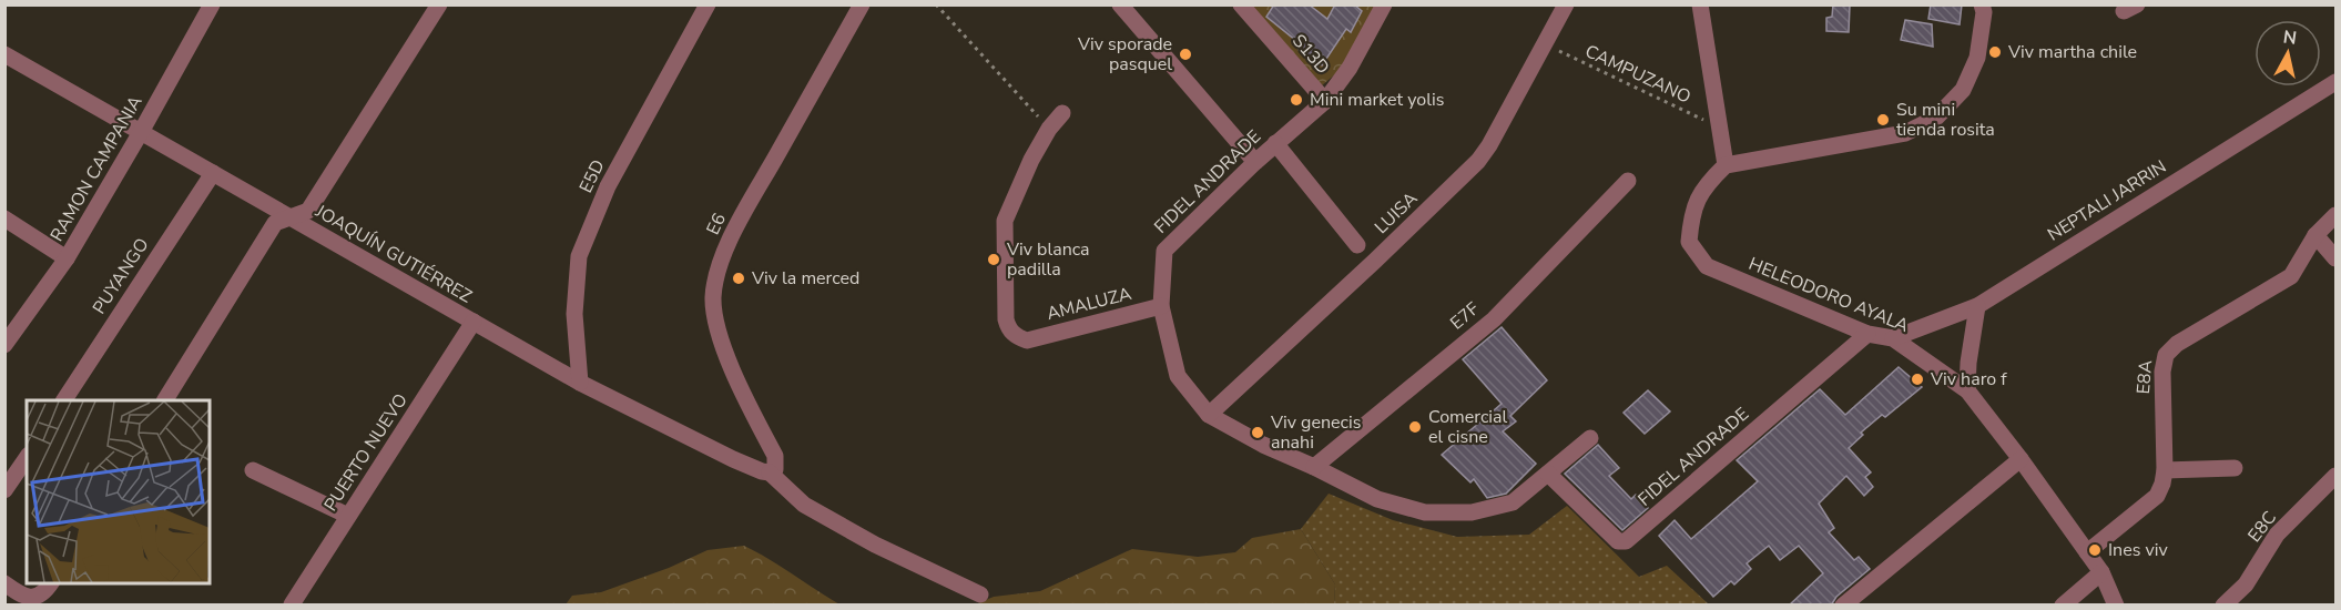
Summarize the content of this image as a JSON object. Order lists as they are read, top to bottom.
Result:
{
  "streets": {
    "street": [
      "S13D",
      "RAMON CAMPANIA",
      "E5D",
      "FIDEL ANDRADE",
      "NEPTALI JARRIN",
      "LUISA",
      "E6",
      "JOAQUÍN GUTIÉRREZ",
      "PUYANGO",
      "HELEODORO AYALA",
      "AMALUZA",
      "E7F",
      "E8A",
      "PUERTO NUEVO",
      "E8C"
    ],
    "path": ["CAMPUZANO"]
  },
  "crossings": [
    ["S13D", "FIDEL ANDRADE"],
    ["CAMPUZANO", "LUISA"],
    ["RAMON CAMPANIA", "JOAQUÍN GUTIÉRREZ"],
    ["E5D", "JOAQUÍN GUTIÉRREZ"],
    ["FIDEL ANDRADE", "LUISA"],
    ["FIDEL ANDRADE", "HELEODORO AYALA"],
    ["FIDEL ANDRADE", "AMALUZA"],
    ["FIDEL ANDRADE", "E7F"],
    ["NEPTALI JARRIN", "HELEODORO AYALA"],
    ["E6", "JOAQUÍN GUTIÉRREZ"],
    ["JOAQUÍN GUTIÉRREZ", "PUYANGO"],
    ["JOAQUÍN GUTIÉRREZ", "PUERTO NUEVO"],
    ["HELEODORO AYALA", "E8A"]
  ],
  "places": [
    "Viv martha chile",
    "Viv sporade pasquel",
    "Mini market yolis",
    "Su mini tienda rosita",
    "Viv blanca padilla",
    "Viv la merced",
    "Viv haro f",
    "Comercial el cisne",
    "Viv genecis anahi",
    "Ines viv"
  ],
  "north": "top"
}
